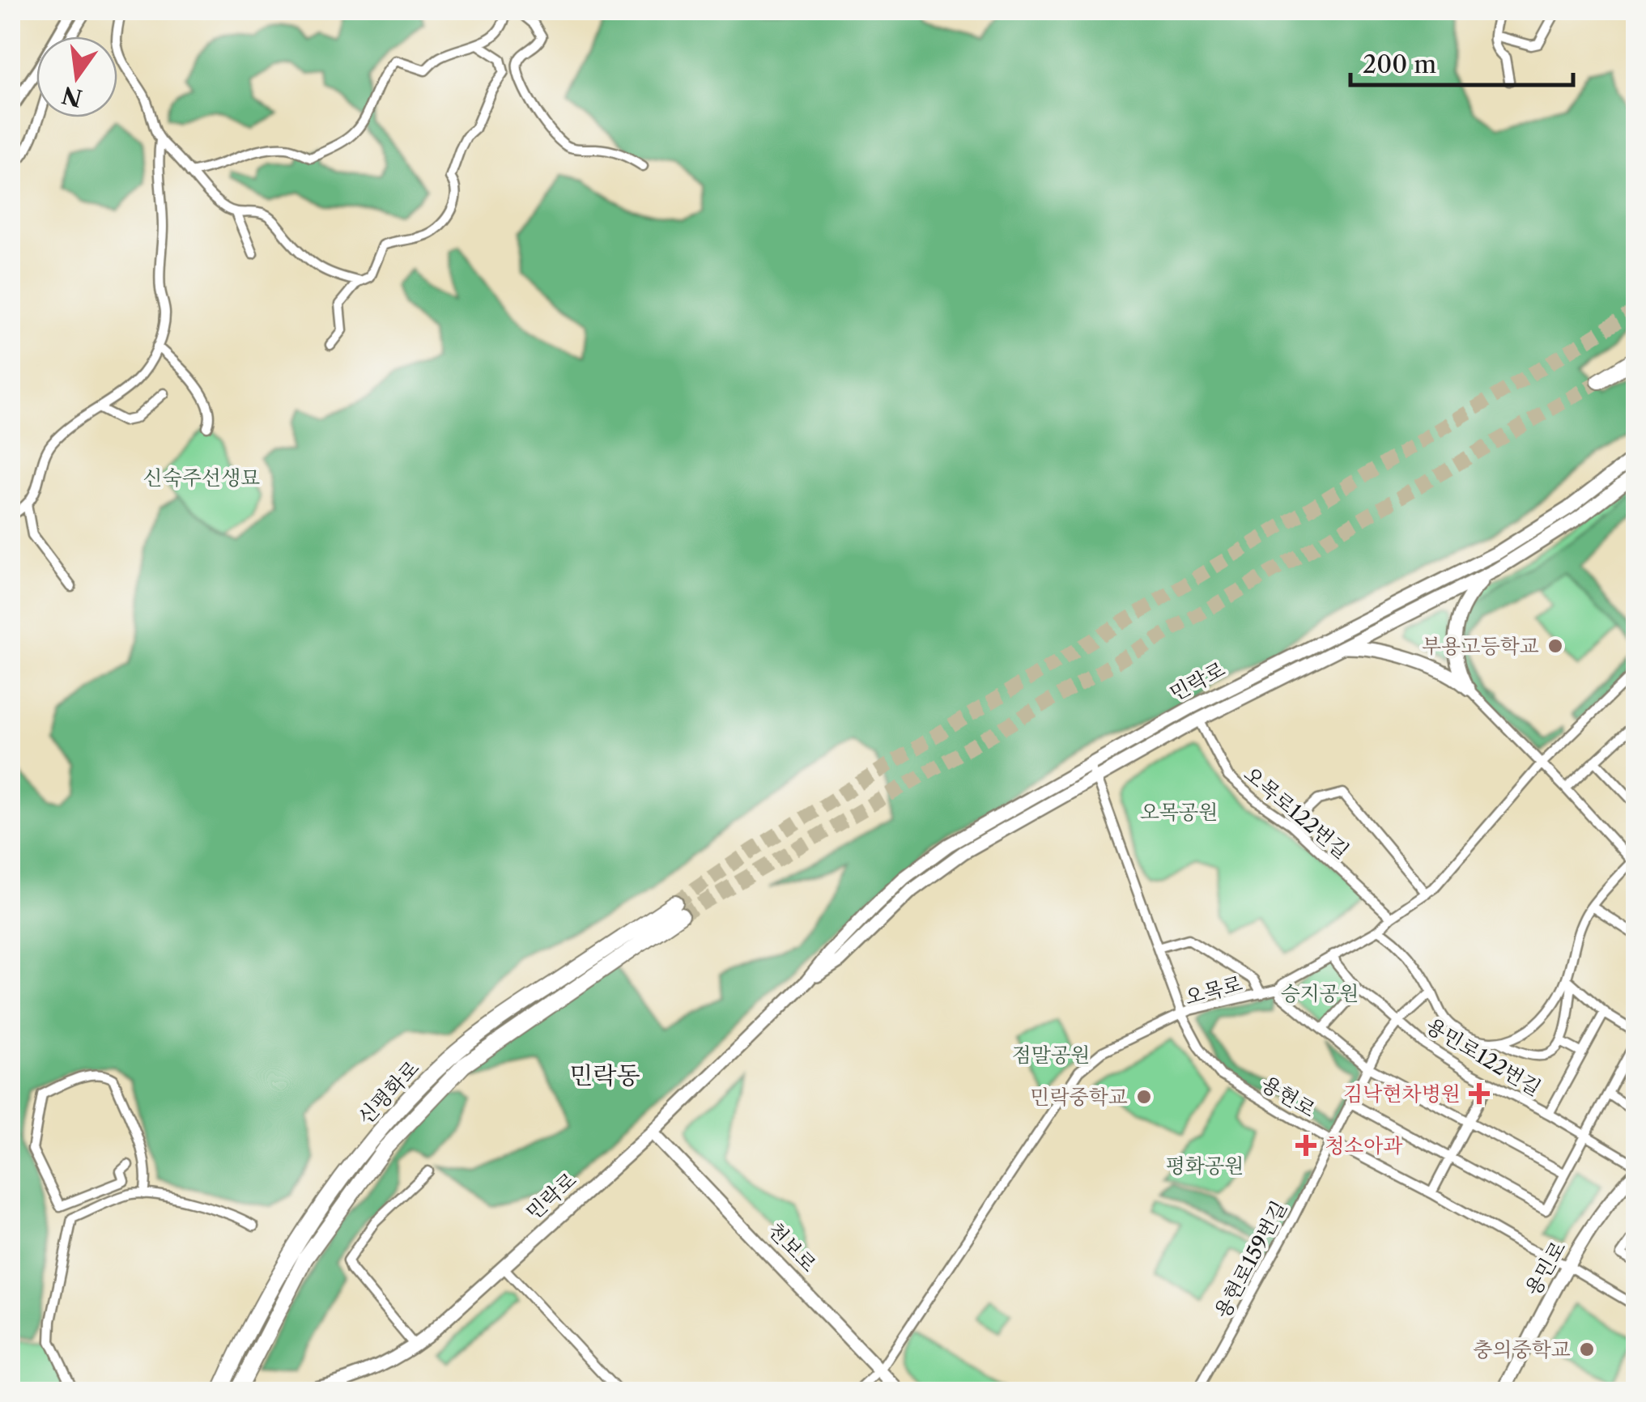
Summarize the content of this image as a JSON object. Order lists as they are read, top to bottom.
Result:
{
  "streets": {
    "highway": ["신평화로"],
    "main road": ["민락로", "천보로", "용민로"],
    "street": [
      "오목로122번길",
      "오목로",
      "용민로122번길",
      "용현로",
      "용현로159번길"
    ]
  },
  "crossings": [
    ["민락로", "오목로122번길"],
    ["민락로", "용현로"],
    ["민락로", "천보로"],
    ["오목로122번길", "오목로"],
    ["오목로", "용민로122번길"],
    ["오목로", "용현로"],
    ["오목로", "천보로"],
    ["용민로122번길", "용현로159번길"],
    ["용현로", "용현로159번길"],
    ["용현로", "용민로"]
  ],
  "districts": ["민락동"],
  "parks": [
    "신숙주선생묘",
    "오목공원",
    "승지공원",
    "점말공원",
    "평화공원"
  ],
  "places": {
    "other": ["부용고등학교", "민락중학교", "충의중학교"],
    "health": ["김낙현차병원", "청소아과"]
  },
  "scale_bar": "200 m",
  "north": "bottom"
}
